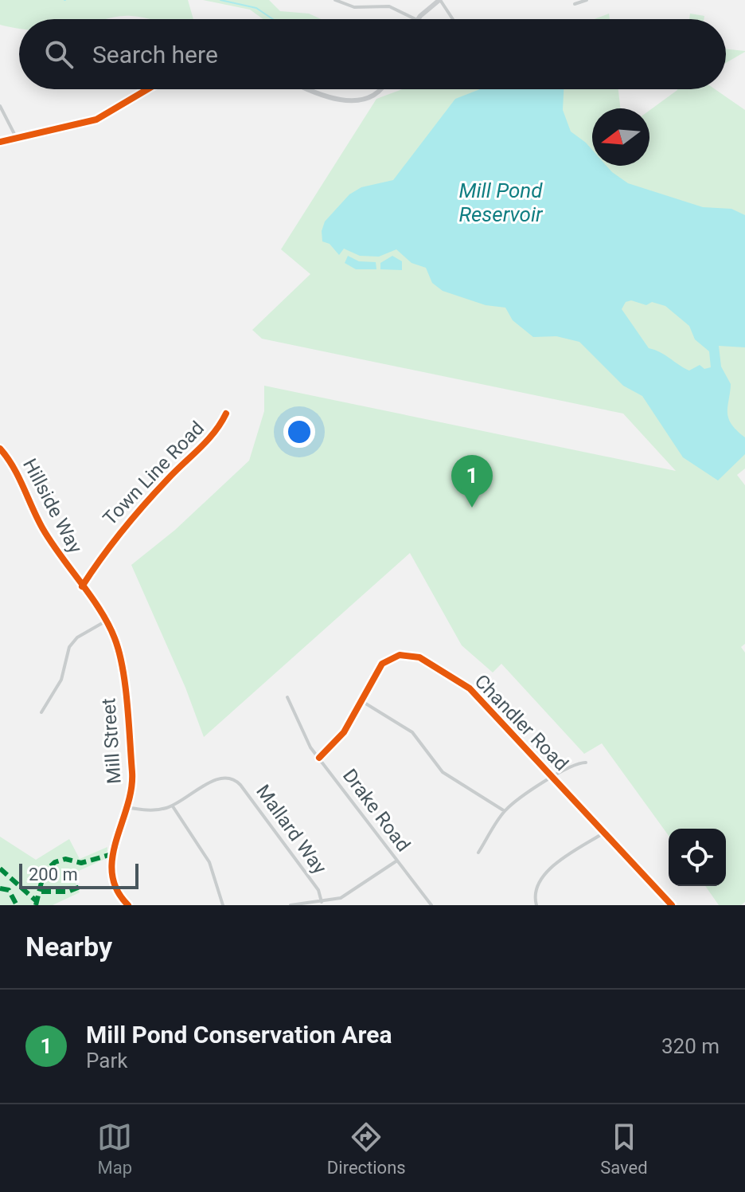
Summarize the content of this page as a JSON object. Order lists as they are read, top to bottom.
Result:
{
  "streets": {
    "street": [
      "Town Line Road",
      "Hillside Way",
      "Chandler Road",
      "Mill Street",
      "Drake Road",
      "Mallard Way"
    ]
  },
  "crossings": [
    ["Town Line Road", "Mill Street"],
    ["Hillside Way", "Mill Street"],
    ["Chandler Road", "Drake Road"],
    ["Mill Street", "Mallard Way"]
  ],
  "water": ["Mill Pond Reservoir"],
  "scale_bar": "200 m",
  "north": "left",
  "page": {
    "search": "Search here",
    "pins": "1",
    "scale": "200 m",
    "heading": "Nearby",
    "list": [
      {
        "mark": "1",
        "name": "Mill Pond Conservation Area",
        "note": "Park",
        "value": "320 m"
      }
    ],
    "nav": ["Map", "Directions", "Saved"]
  }
}
